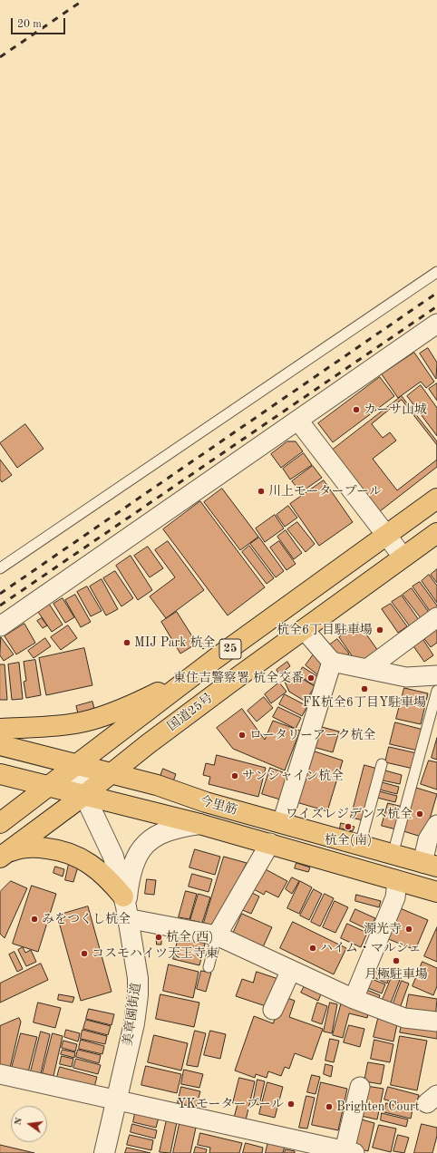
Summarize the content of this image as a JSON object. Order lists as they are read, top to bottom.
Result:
{
  "streets": {
    "main road": ["25", "国道25号", "今里筋"],
    "street": ["美章園街道"]
  },
  "crossings": [
    ["25", "今里筋"],
    ["25", "美章園街道"],
    ["国道25号", "今里筋"],
    ["国道25号", "美章園街道"],
    ["今里筋", "美章園街道"]
  ],
  "places": [
    "カーサ山城",
    "川上モータープール",
    "杭全6丁目駐車場",
    "MIJ Park 杭全",
    "東住吉警察署 杭全交番",
    "FK杭全6丁目Y駐車場",
    "ロータリーアーク杭全",
    "サンシャイン杭全",
    "ワイズレジデンス杭全",
    "杭全(南)",
    "みをつくし杭全",
    "源光寺",
    "杭全(西)",
    "ハイム・マルシェ",
    "コスモハイツ天王寺東",
    "月極駐車場",
    "YKモータープール",
    "Brighten Court"
  ],
  "scale_bar": "20 m",
  "north": "left"
}
